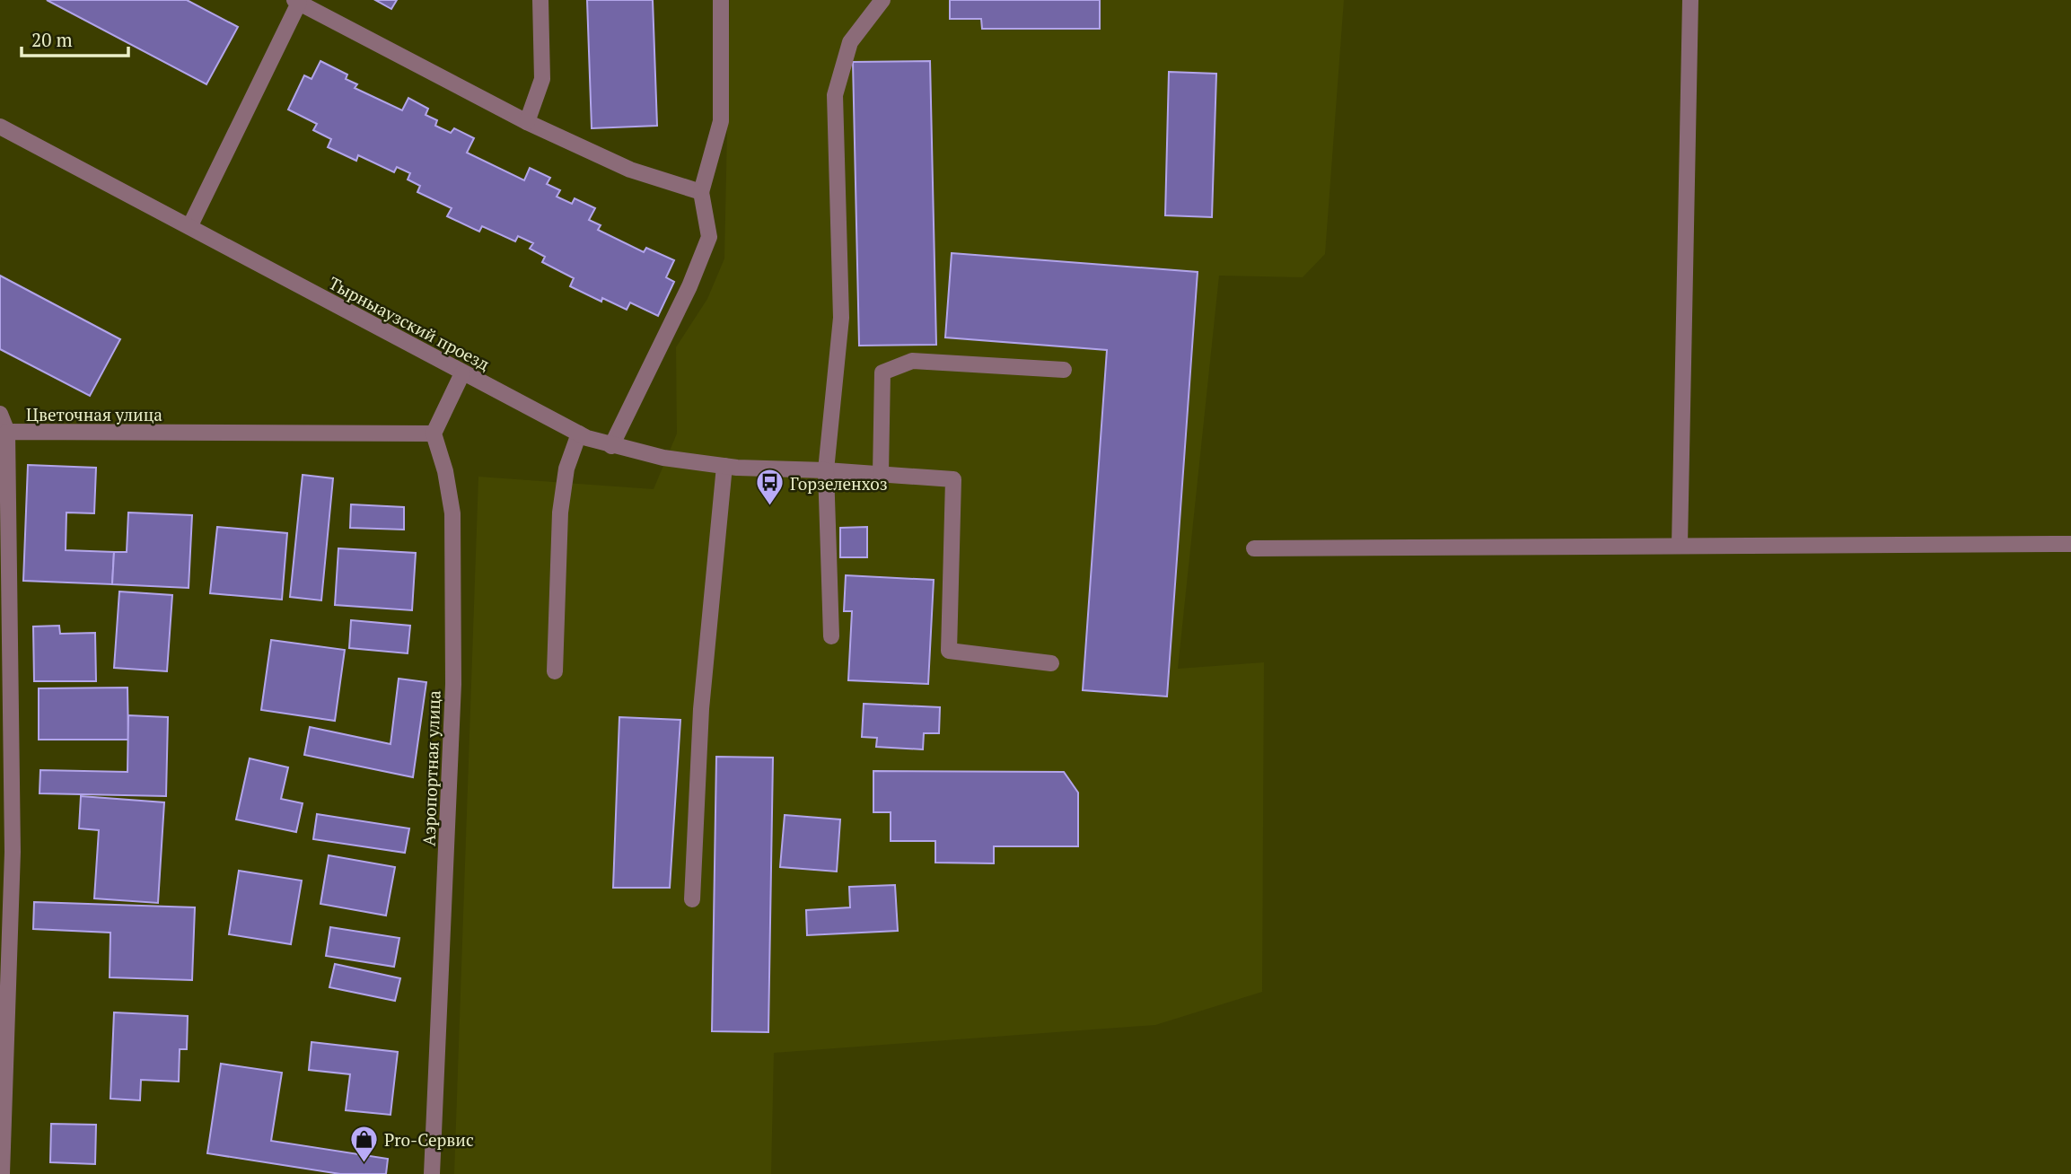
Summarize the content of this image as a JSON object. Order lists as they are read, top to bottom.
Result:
{
  "streets": {
    "street": ["Тырныаузский проезд", "Цветочная улица", "Аэропортная улица"]
  },
  "crossings": [
    ["Цветочная улица", "Аэропортная улица"]
  ],
  "places": {
    "bus stop": ["Горзеленхоз"],
    "shop": ["Pro-Сервис"]
  },
  "scale_bar": "20 m"
}
